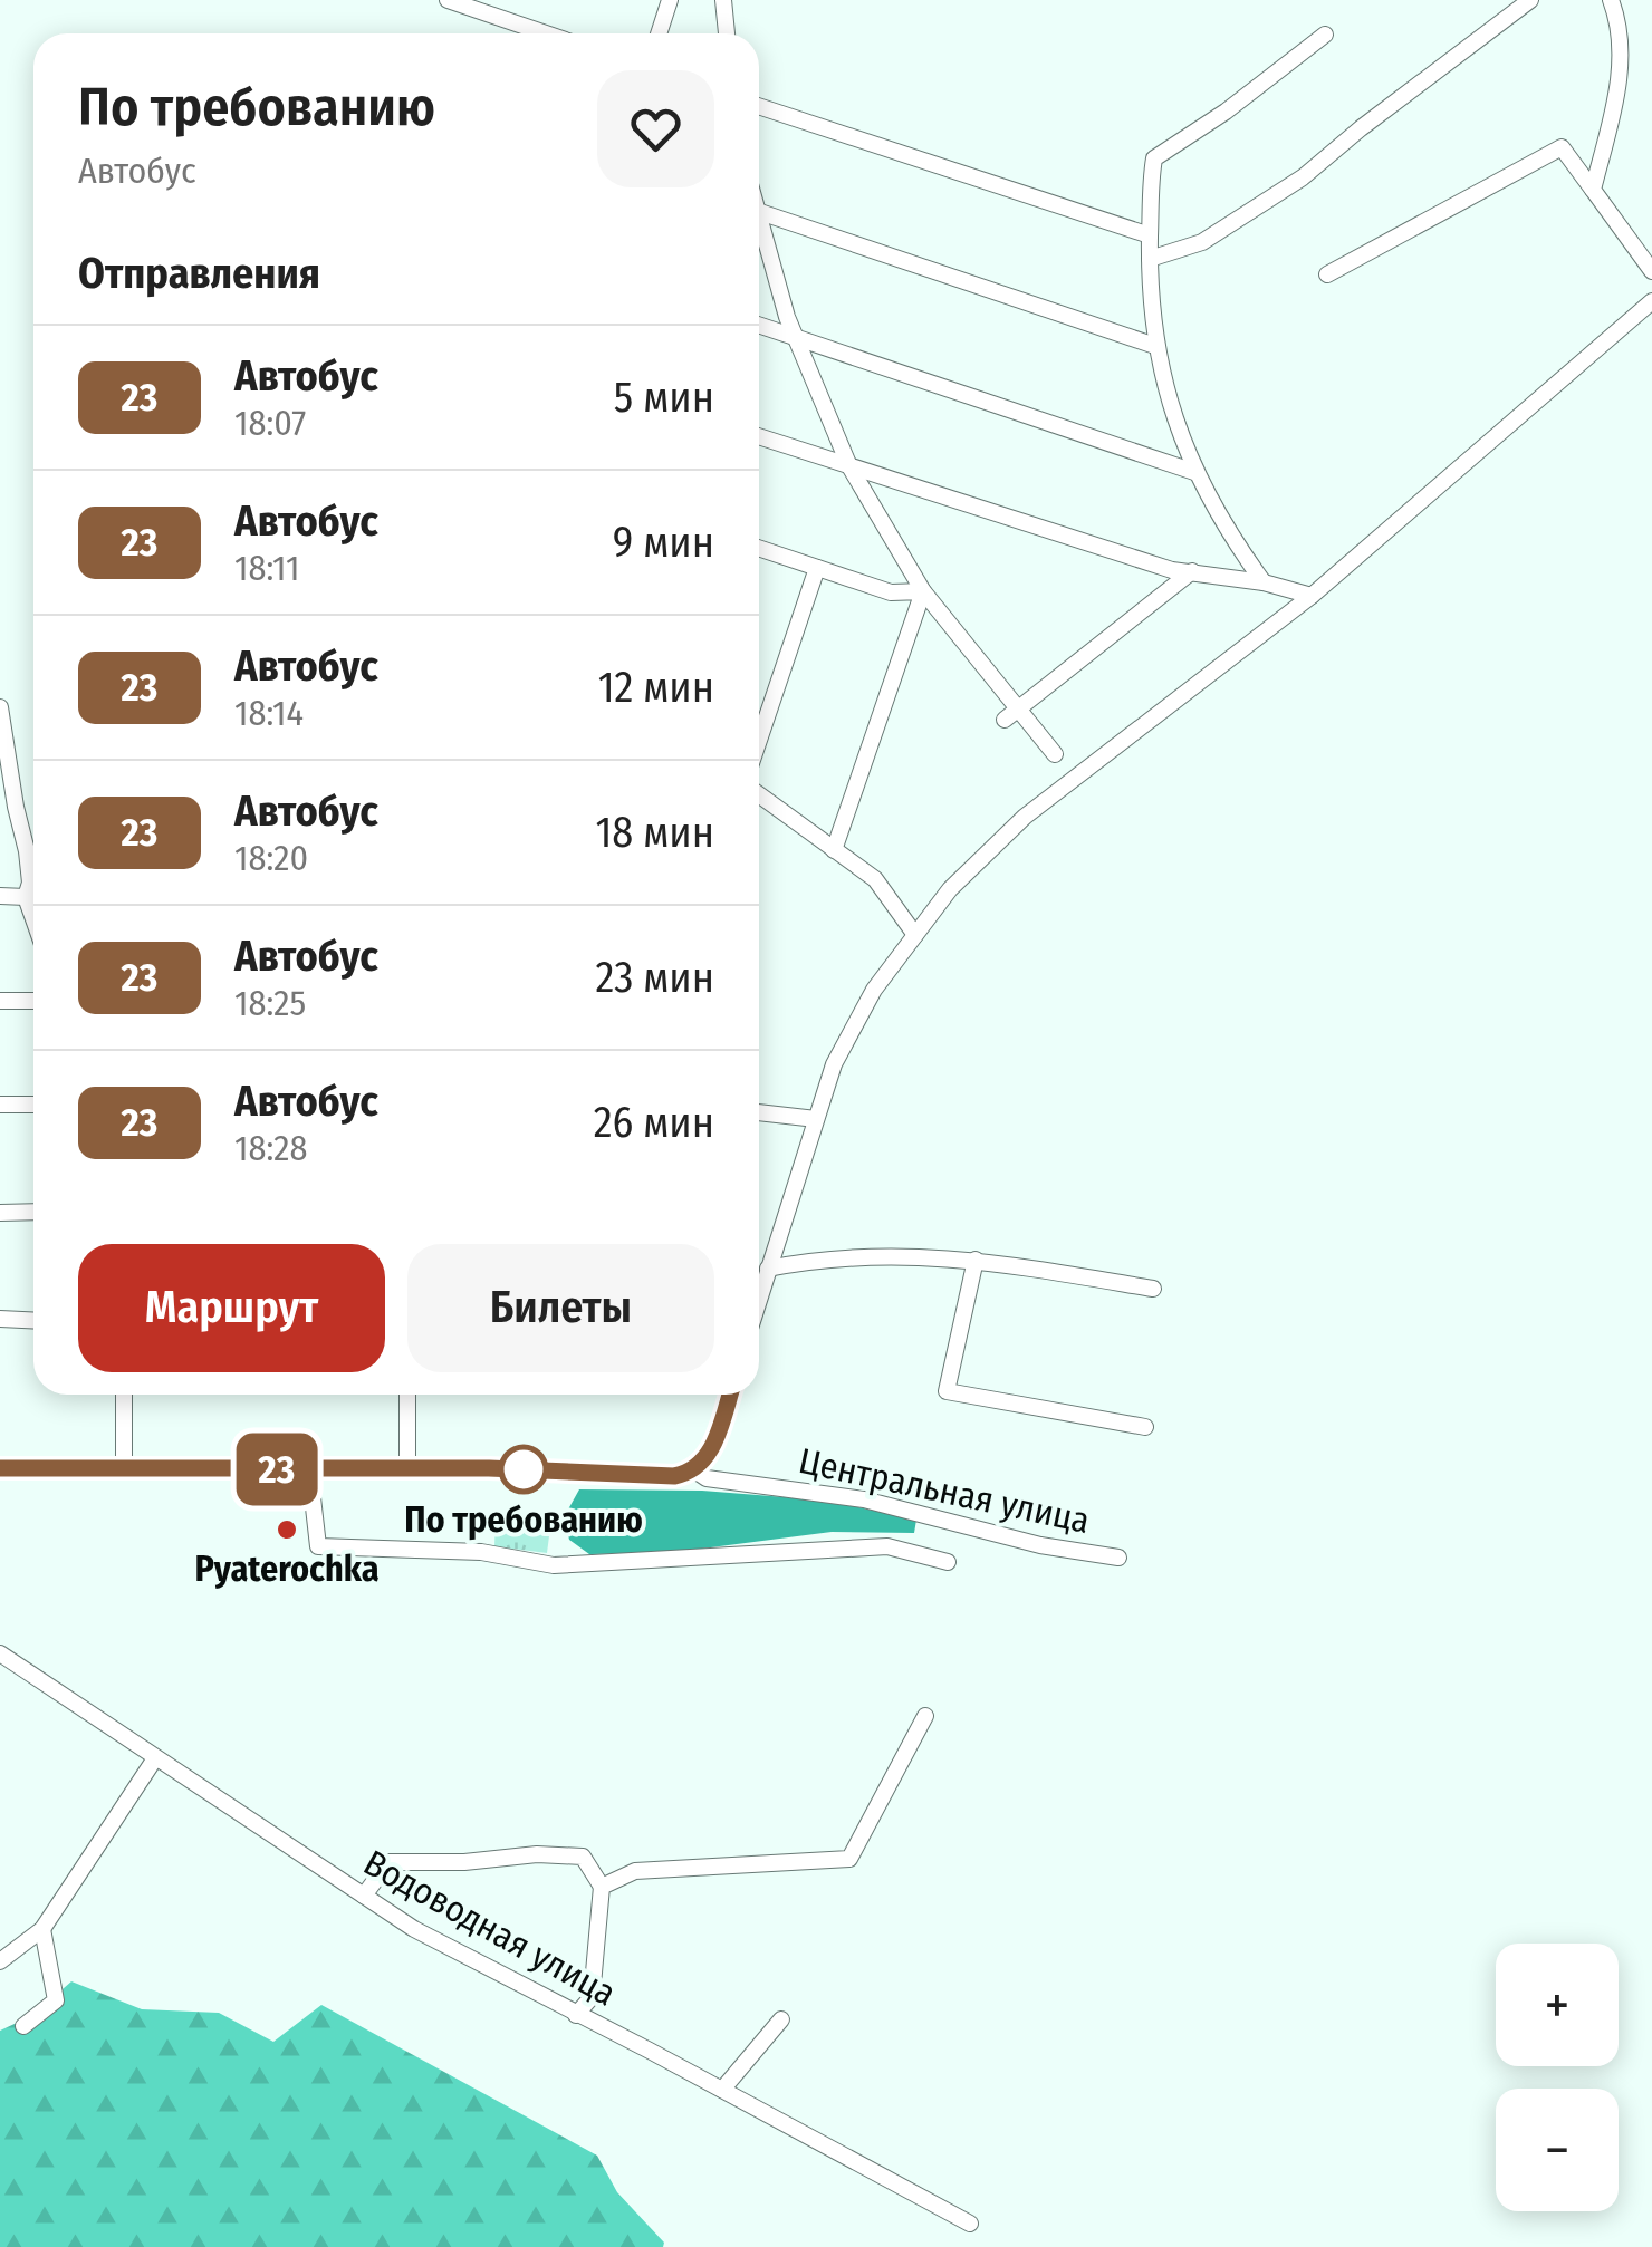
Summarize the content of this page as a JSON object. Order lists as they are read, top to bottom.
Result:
{
  "streets": {
    "street": ["Центральная улица", "Водоводная улица"]
  },
  "places": ["По требованию", "Pyaterochka"],
  "lines": ["bus line 23"],
  "page": {
    "on_map": "23",
    "heading": [
      ["По требованию", "Автобус"],
      "Отправления"
    ],
    "list": [
      {
        "mark": "23",
        "name": "Автобус",
        "note": "18:07",
        "value": "5 мин"
      },
      {
        "mark": "23",
        "name": "Автобус",
        "note": "18:11",
        "value": "9 мин"
      },
      {
        "mark": "23",
        "name": "Автобус",
        "note": "18:14",
        "value": "12 мин"
      },
      {
        "mark": "23",
        "name": "Автобус",
        "note": "18:20",
        "value": "18 мин"
      },
      {
        "mark": "23",
        "name": "Автобус",
        "note": "18:25",
        "value": "23 мин"
      },
      {
        "mark": "23",
        "name": "Автобус",
        "note": "18:28",
        "value": "26 мин"
      }
    ],
    "buttons": ["Маршрут", "Билеты"],
    "map_buttons": ["+", "−"]
  }
}
